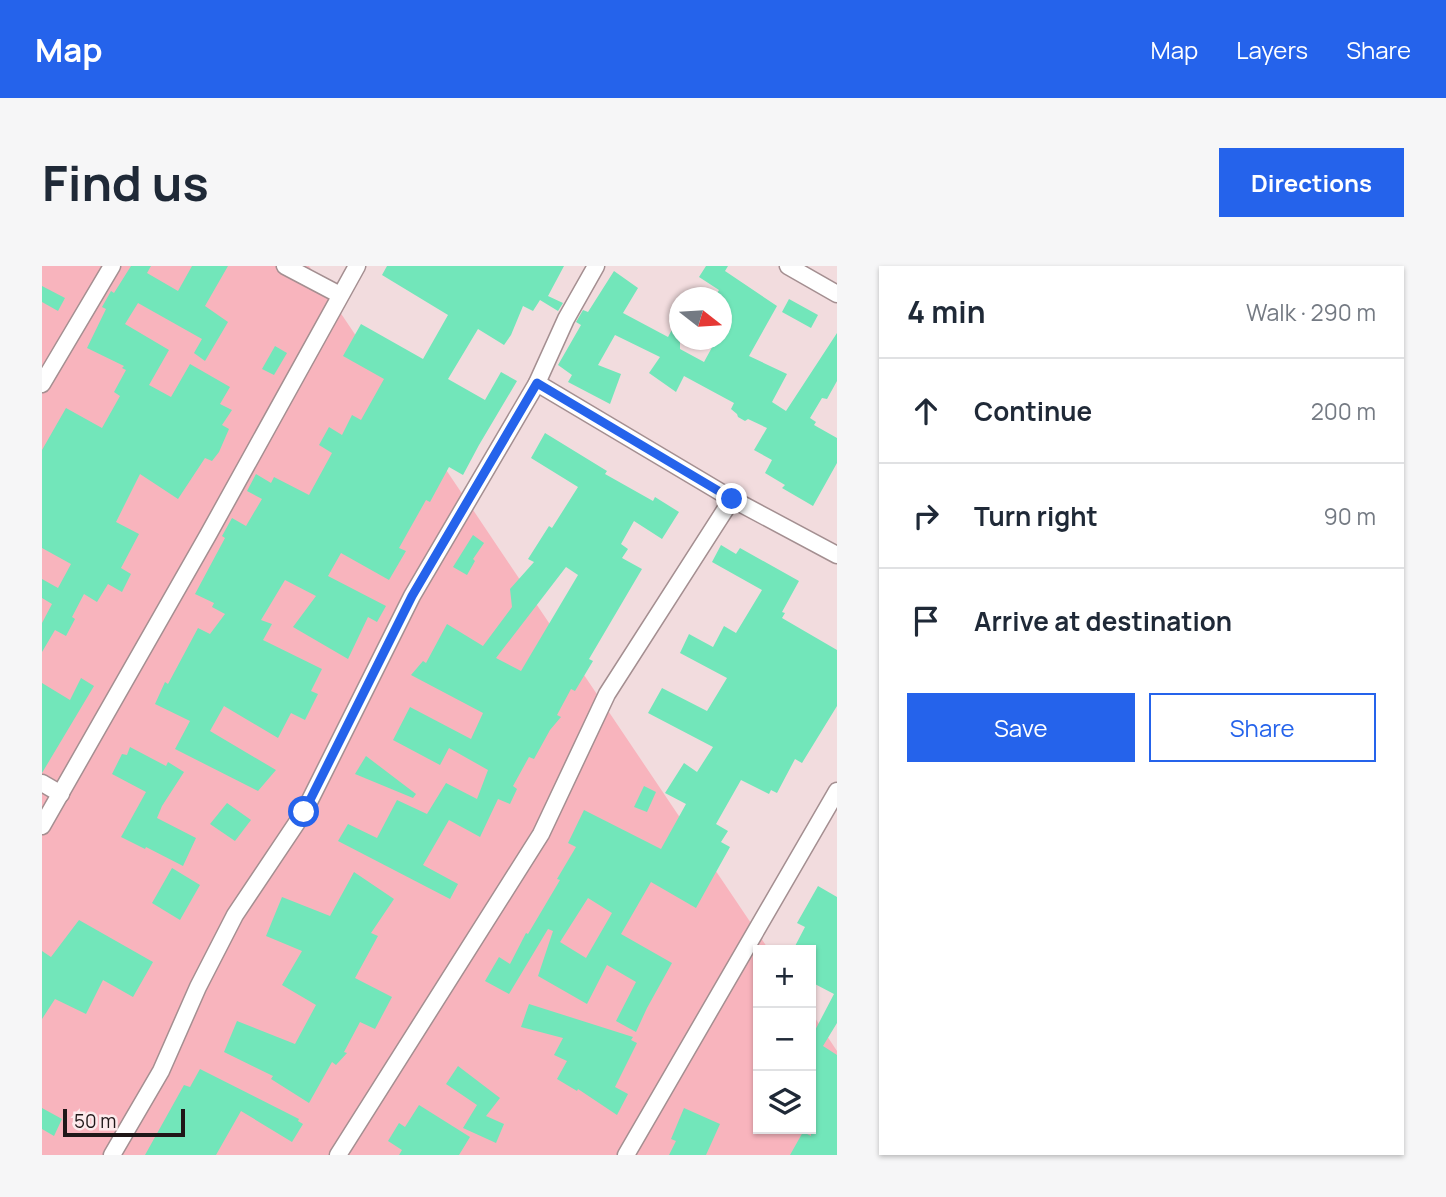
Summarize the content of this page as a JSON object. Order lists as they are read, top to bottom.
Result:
{
  "scale_bar": "50 m",
  "north": "right",
  "page": {
    "header": "Map",
    "nav": ["Map", "Layers", "Share"],
    "buttons": [
      "Directions",
      ["Save", "Share"]
    ],
    "title": "Find us",
    "heading": ["4 min", "Walk · 290 m"],
    "list": [
      ["Continue", "200 m"],
      ["Turn right", "90 m"],
      "Arrive at destination"
    ],
    "map_buttons": ["+", "−"],
    "scale": "50 m"
  }
}
